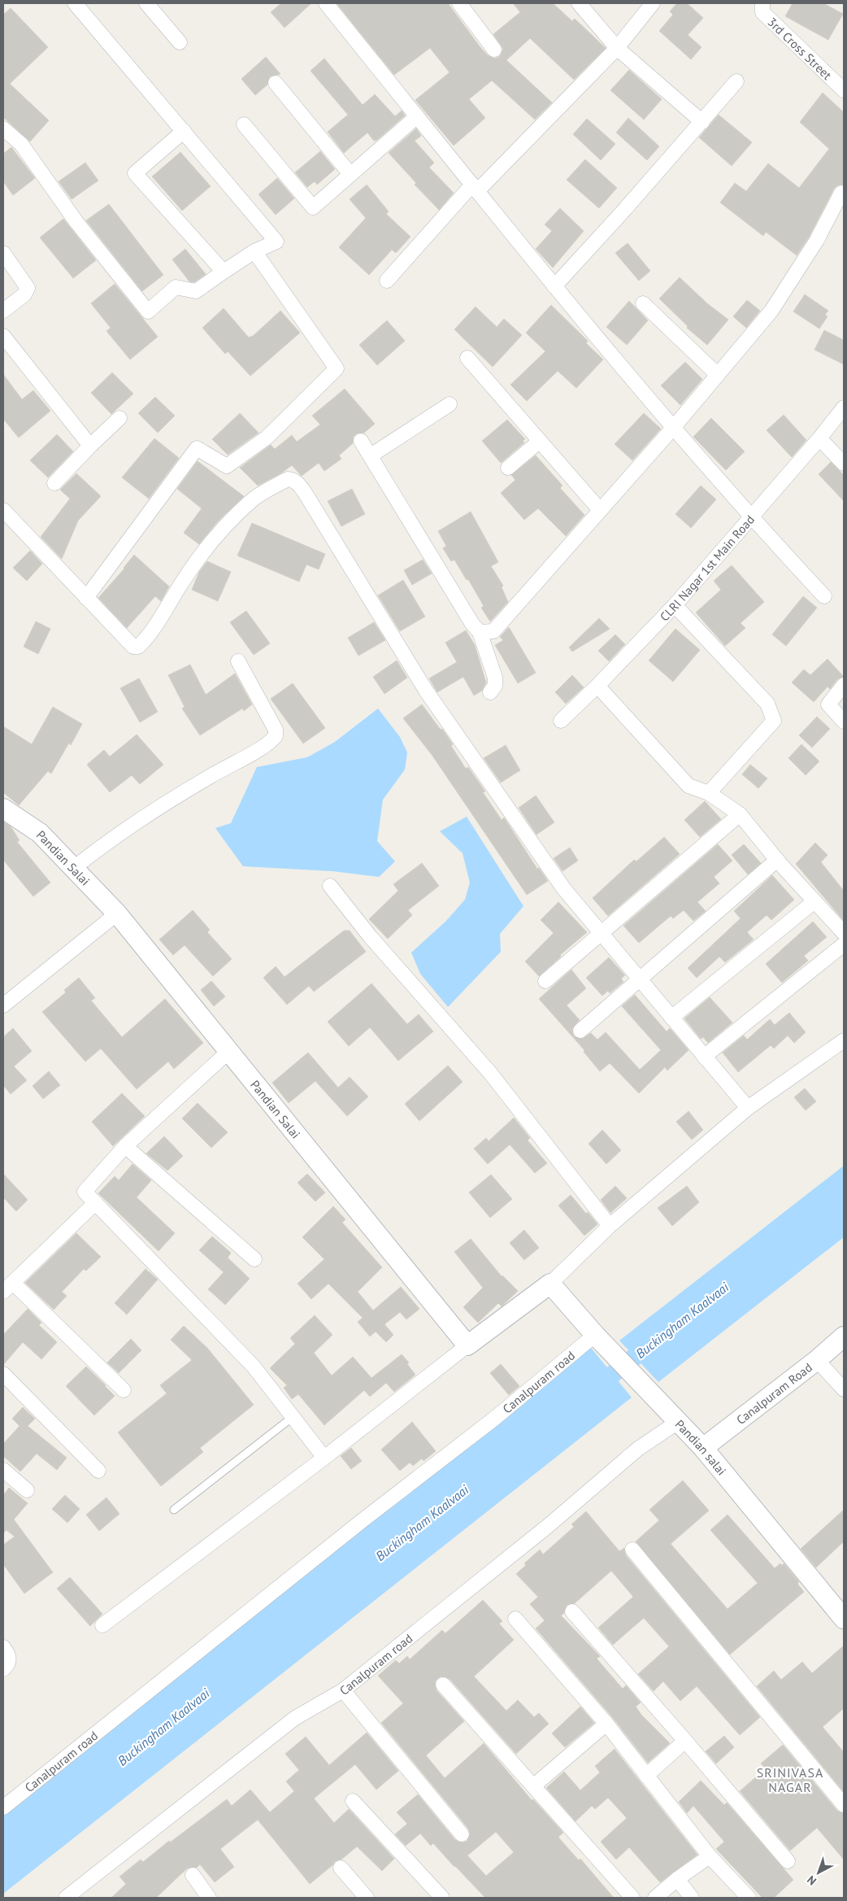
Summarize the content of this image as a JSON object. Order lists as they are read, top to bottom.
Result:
{
  "streets": {
    "street": [
      "3rd Cross Street",
      "CLRI Nagar 1st Main Road",
      "Pandian Salai",
      "Canalpuram road",
      "Canalpuram Road",
      "Pandian salai"
    ]
  },
  "crossings": [
    ["Canalpuram road", "Pandian salai"],
    ["Canalpuram Road", "Pandian salai"]
  ],
  "districts": ["SRINIVASA NAGAR"],
  "water": ["Buckingham Kaalvaai"],
  "north": "bottom left"
}
